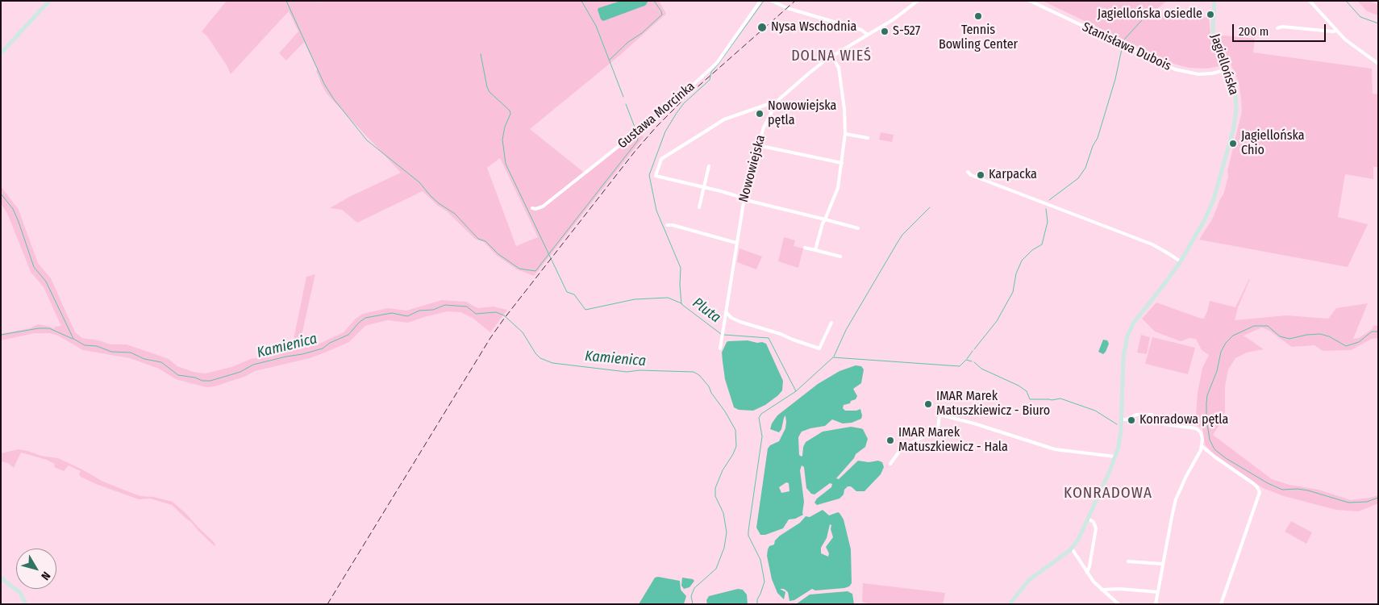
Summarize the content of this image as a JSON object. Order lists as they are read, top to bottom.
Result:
{
  "streets": {
    "street": [
      "Stanisława Dubois",
      "Jagiellońska",
      "Gustawa Morcinka",
      "Nowowiejska"
    ]
  },
  "crossings": [
    ["Stanisława Dubois", "Jagiellońska"]
  ],
  "districts": ["DOLNA WIEŚ", "KONRADOWA"],
  "water": ["Pluta", "Kamienica"],
  "places": [
    "Jagiellońska osiedle",
    "Tennis Bowling Center",
    "Nysa Wschodnia",
    "S-527",
    "Nowowiejska pętla",
    "Jagiellońska Chio",
    "Karpacka",
    "IMAR Marek Matuszkiewicz - Biuro",
    "Konradowa pętla",
    "IMAR Marek Matuszkiewicz - Hala"
  ],
  "scale_bar": "200 m",
  "north": "bottom right"
}
